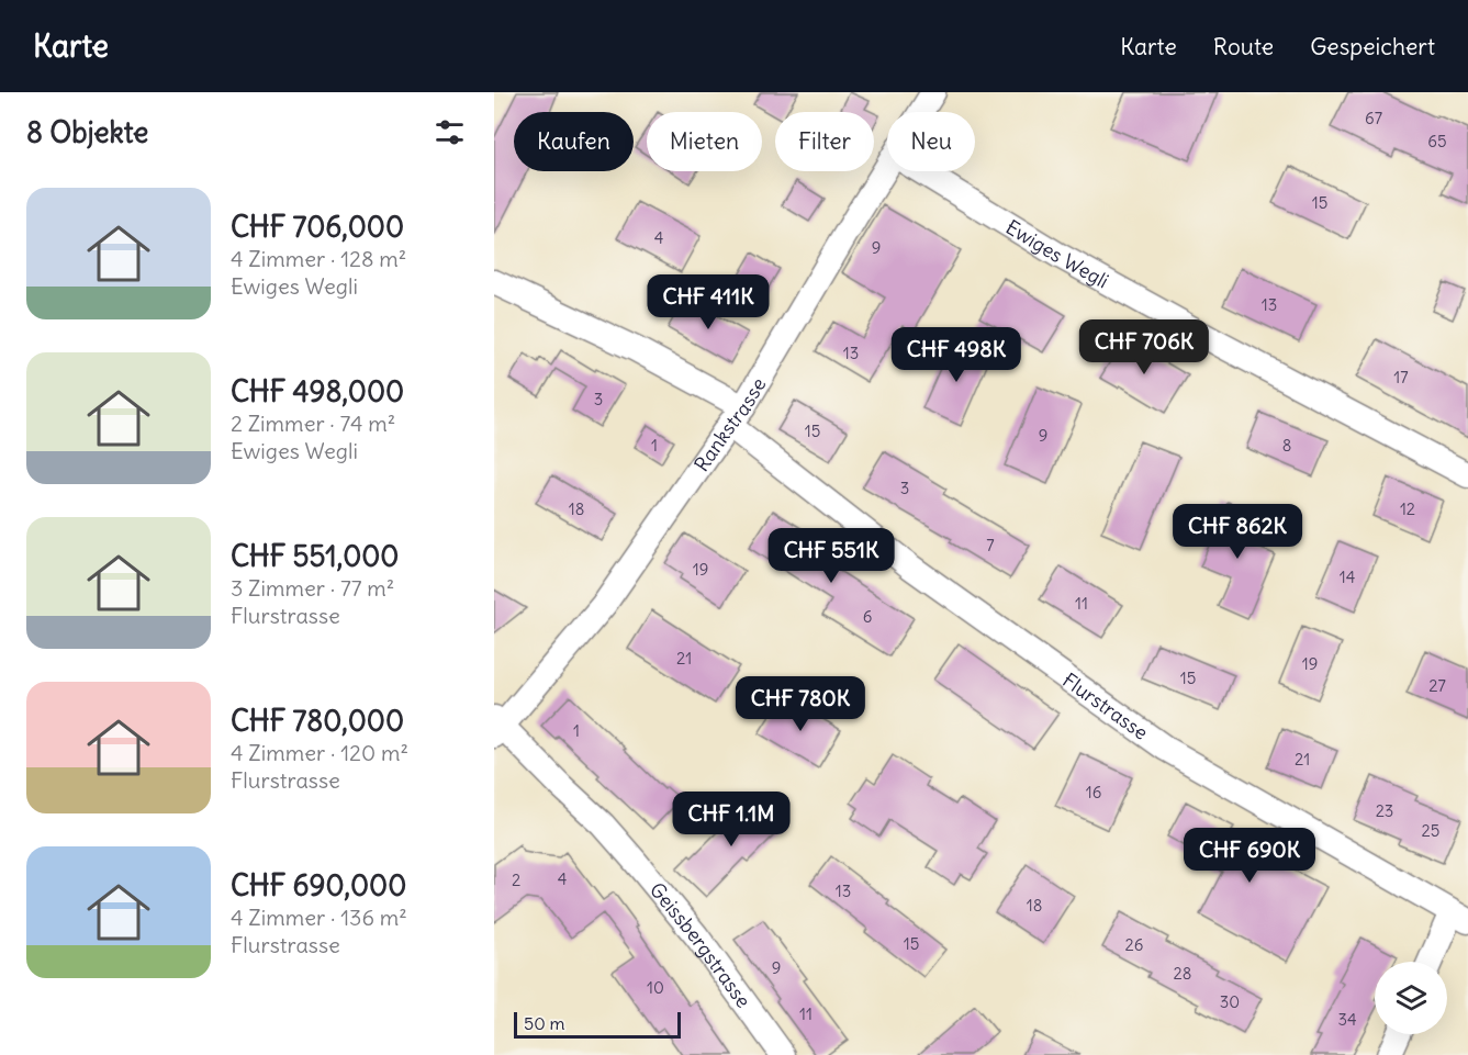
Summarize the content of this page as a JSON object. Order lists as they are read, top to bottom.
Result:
{
  "streets": {
    "street": [
      "Ewiges Wegli",
      "Rankstrasse",
      "Flurstrasse",
      "Geissbergstrasse"
    ]
  },
  "crossings": [
    ["Rankstrasse", "Flurstrasse"],
    ["Rankstrasse", "Geissbergstrasse"]
  ],
  "house_numbers": [
    "67",
    "65",
    "15",
    "4",
    "9",
    "13",
    "13",
    "17",
    "3",
    "15",
    "9",
    "1",
    "8",
    "3",
    "18",
    "12",
    "7",
    "19",
    "14",
    "11",
    "6",
    "21",
    "19",
    "15",
    "27",
    "1",
    "21",
    "16",
    "23",
    "25",
    "4",
    "2",
    "13",
    "18",
    "15",
    "26",
    "9",
    "28",
    "10",
    "30",
    "11",
    "34"
  ],
  "scale_bar": "50 m",
  "page": {
    "header": "Karte",
    "nav": ["Karte", "Route", "Gespeichert"],
    "heading": "8 Objekte",
    "chip": [
      "Kaufen",
      "Mieten",
      "Filter",
      "Neu"
    ],
    "list": [
      {
        "name": "CHF 706,000",
        "note": "4 Zimmer · 128 m² · Ewiges Wegli"
      },
      {
        "name": "CHF 498,000",
        "note": "2 Zimmer · 74 m² · Ewiges Wegli"
      },
      {
        "name": "CHF 551,000",
        "note": "3 Zimmer · 77 m² · Flurstrasse"
      },
      {
        "name": "CHF 780,000",
        "note": "4 Zimmer · 120 m² · Flurstrasse"
      },
      {
        "name": "CHF 690,000",
        "note": "4 Zimmer · 136 m² · Flurstrasse"
      }
    ],
    "price": [
      "CHF 411K",
      "CHF 706K",
      "CHF 498K",
      "CHF 862K",
      "CHF 551K",
      "CHF 780K",
      "CHF 1.1M",
      "CHF 690K"
    ],
    "scale": "50 m"
  }
}
